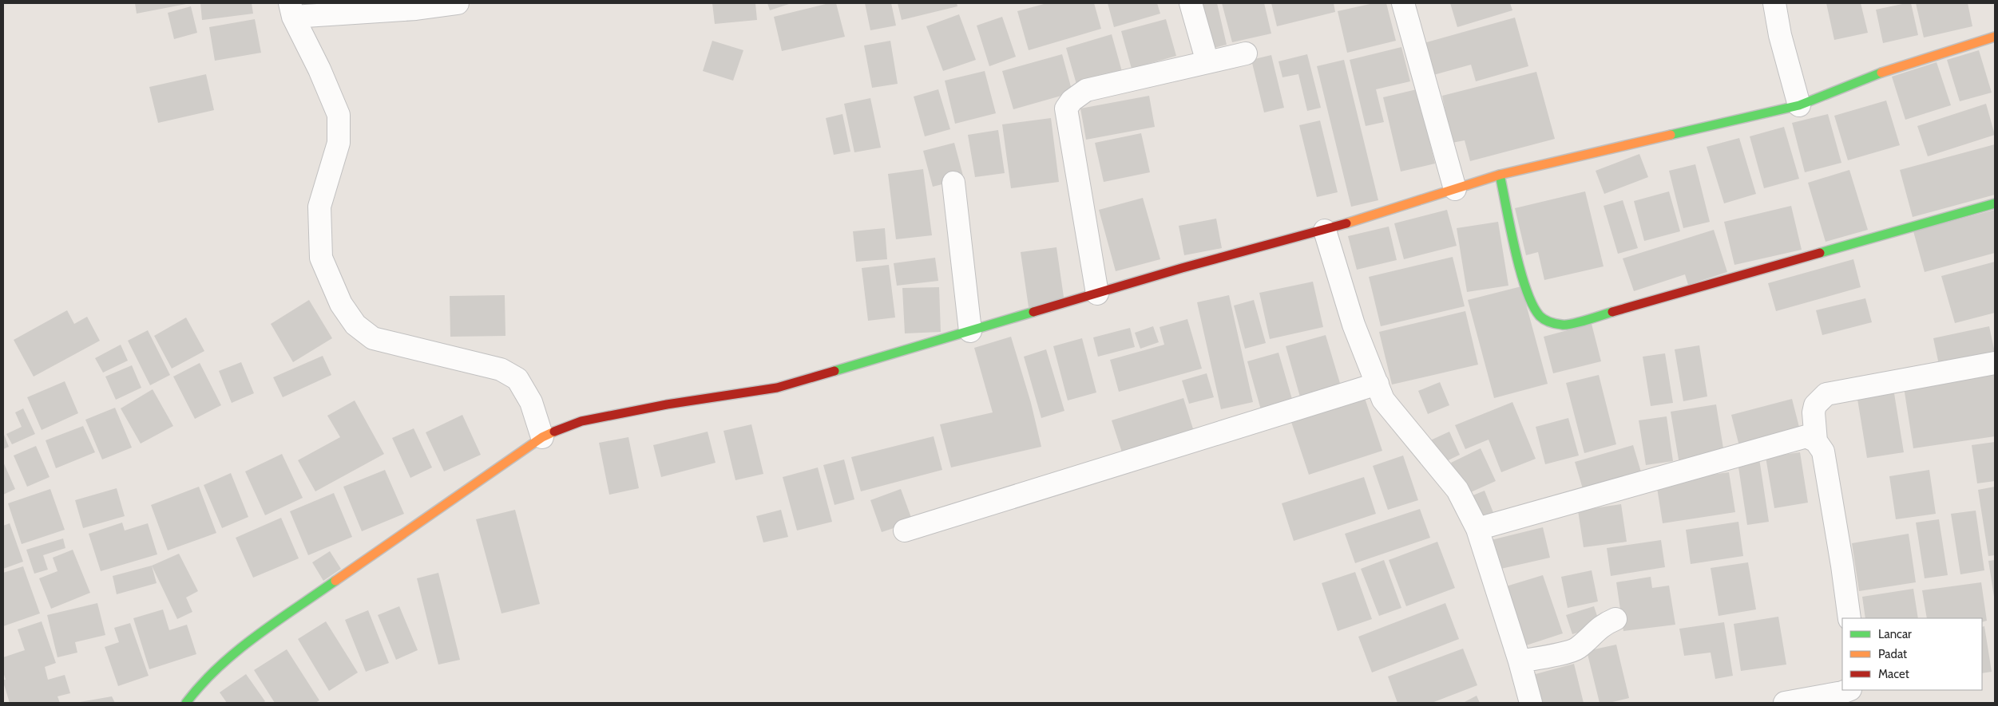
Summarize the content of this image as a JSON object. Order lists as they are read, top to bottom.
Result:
{
  "legend": ["Lancar", "Padat", "Macet"]
}
